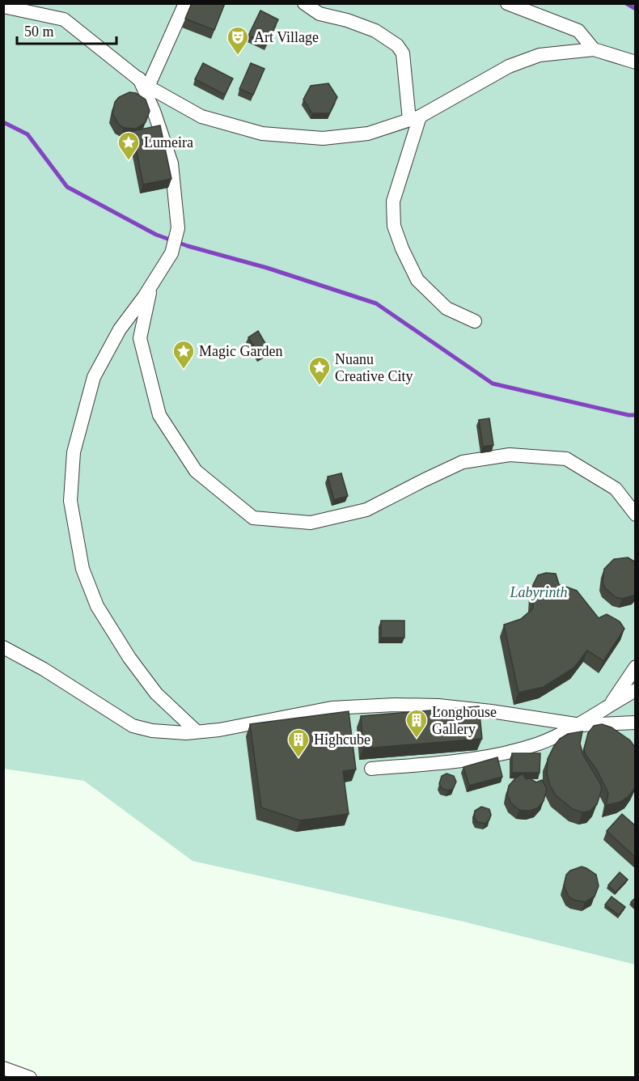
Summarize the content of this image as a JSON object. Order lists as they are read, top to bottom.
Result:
{
  "parks": ["Labyrinth"],
  "places": {
    "theatre": ["Art Village"],
    "place": ["Lumeira", "Magic Garden", "Nuanu Creative City"],
    "building": ["Longhouse Gallery", "Highcube"]
  },
  "scale_bar": "50 m"
}
